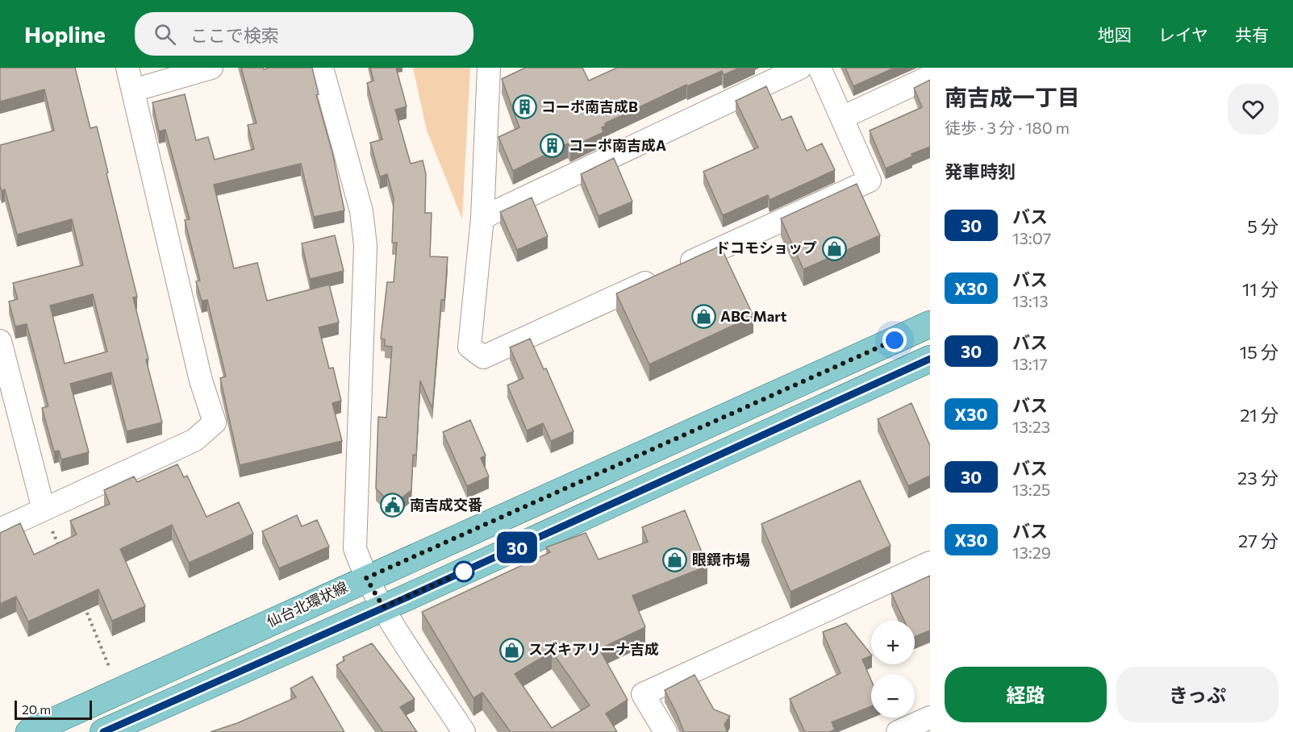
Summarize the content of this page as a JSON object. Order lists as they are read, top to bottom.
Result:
{
  "streets": {
    "main road": ["仙台北環状線"]
  },
  "places": {
    "building": ["コーポ南吉成B", "コーポ南吉成A"],
    "shop": [
      "ドコモショップ",
      "ABC Mart",
      "眼鏡市場",
      "スズキアリーナ吉成"
    ],
    "public building": ["南吉成交番"]
  },
  "lines": ["bus line 30"],
  "scale_bar": "20 m",
  "page": {
    "header": "Hopline",
    "search": "ここで検索",
    "nav": ["地図", "レイヤ", "共有"],
    "on_map": "30",
    "heading": [
      ["南吉成一丁目", "徒歩 · 3 分 · 180 m"],
      "発車時刻"
    ],
    "list": [
      {
        "mark": "30",
        "name": "バス",
        "note": "13:07",
        "value": "5 分"
      },
      {
        "mark": "X30",
        "name": "バス",
        "note": "13:13",
        "value": "11 分"
      },
      {
        "mark": "30",
        "name": "バス",
        "note": "13:17",
        "value": "15 分"
      },
      {
        "mark": "X30",
        "name": "バス",
        "note": "13:23",
        "value": "21 分"
      },
      {
        "mark": "30",
        "name": "バス",
        "note": "13:25",
        "value": "23 分"
      },
      {
        "mark": "X30",
        "name": "バス",
        "note": "13:29",
        "value": "27 分"
      }
    ],
    "map_buttons": ["+", "−"],
    "buttons": ["経路", "きっぷ"],
    "scale": "20 m"
  }
}
